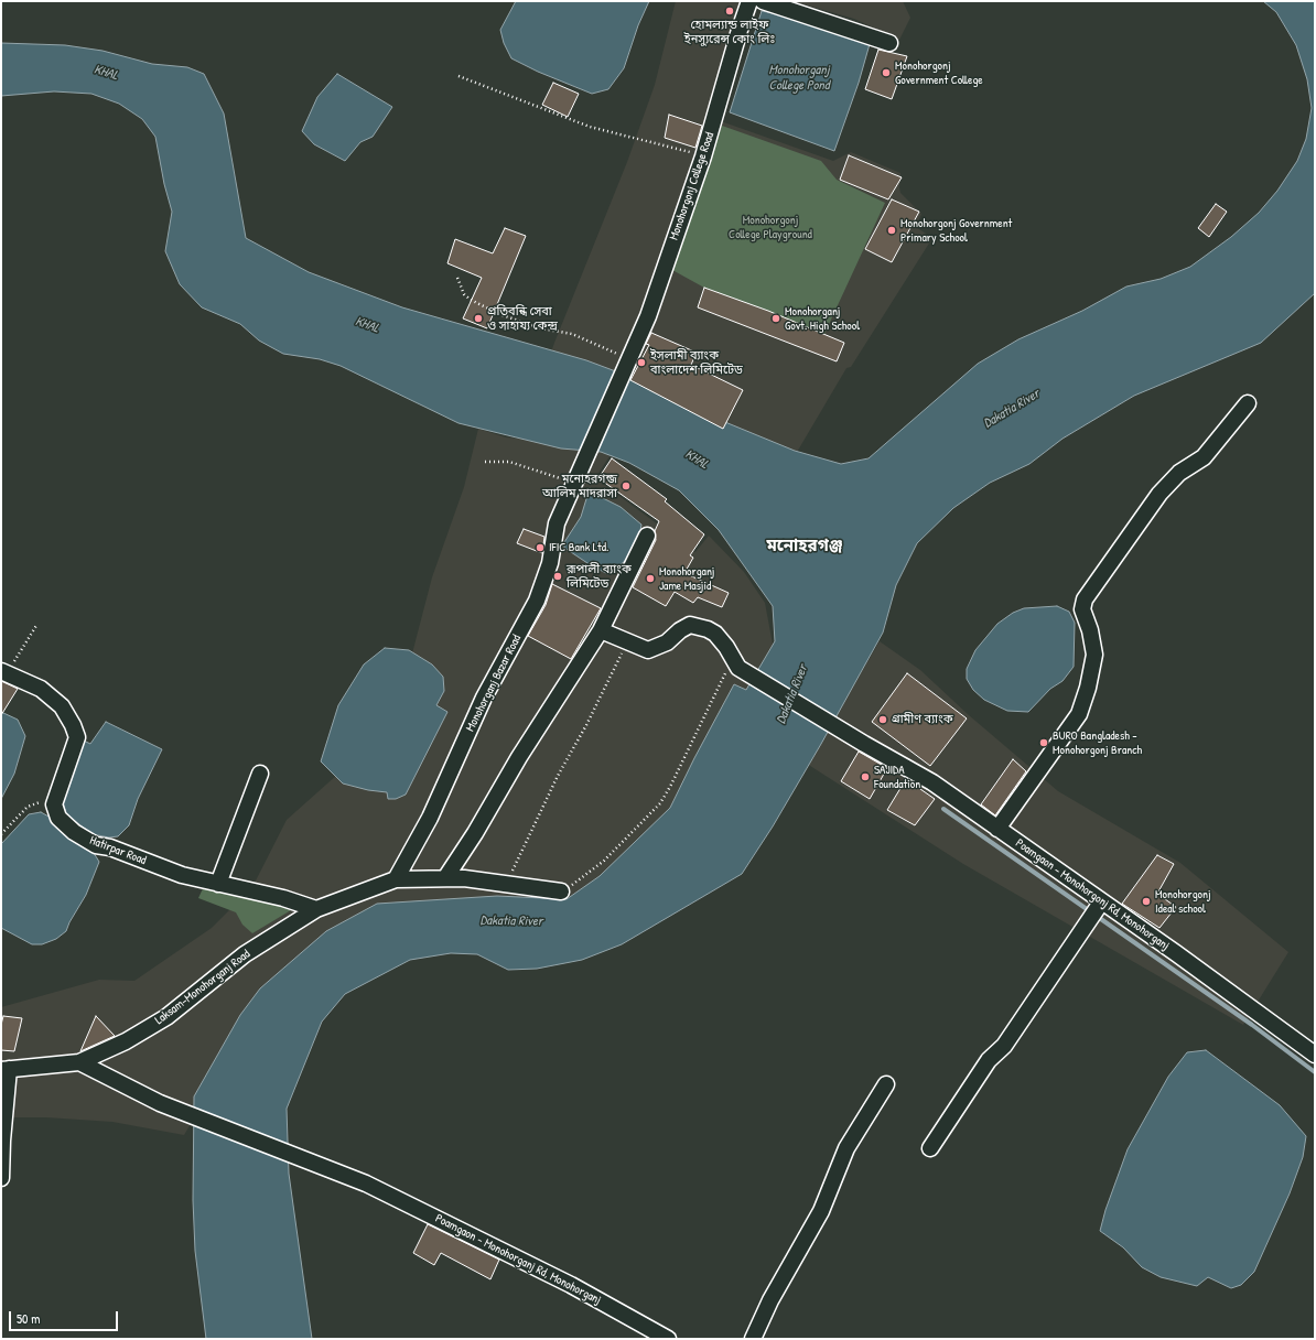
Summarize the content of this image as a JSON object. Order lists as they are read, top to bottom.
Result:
{
  "streets": {
    "street": [
      "Monohorgonj College Road",
      "Monohorganj Bazar Road",
      "Hatirpar Road",
      "Poamgaon - Monohorgonj Rd, Monohorganj",
      "Laksam-Monohorganj Road",
      "Poamgaon - Monohorganj Rd, Monohorganj"
    ]
  },
  "crossings": [
    ["Monohorgonj College Road", "Monohorganj Bazar Road"],
    ["Monohorganj Bazar Road", "Laksam-Monohorganj Road"],
    ["Hatirpar Road", "Laksam-Monohorganj Road"],
    ["Laksam-Monohorganj Road", "Poamgaon - Monohorganj Rd, Monohorganj"]
  ],
  "districts": ["মনোহরগঞ্জ"],
  "water": ["Monohorganj College Pond", "KHAL", "Dakatia River"],
  "parks": ["Monohorgonj College Playground"],
  "places": [
    "হোমল্যান্ড লাইফ ইনস্যুরেন্স কোং লিঃ",
    "Monohorgonj Government College",
    "Monohorgonj Government Primary School",
    "প্রতিবন্ধি সেবা ও সাহায্য কেন্দ্র",
    "Monohorganj Govt. High School",
    "ইসলামী ব্যাংক বাংলাদেশ লিমিটেড",
    "মনোহরগন্জ আলিম মাদরাসা",
    "IFIC Bank Ltd.",
    "রূপালী ব্যাংক লিমিটেড",
    "Monohorganj Jame Masjid",
    "গ্রামীণ ব্যাংক",
    "BURO Bangladesh - Monohorgonj Branch",
    "SAJIDA Foundation",
    "Monohorgonj Ideal school"
  ],
  "scale_bar": "50 m"
}
